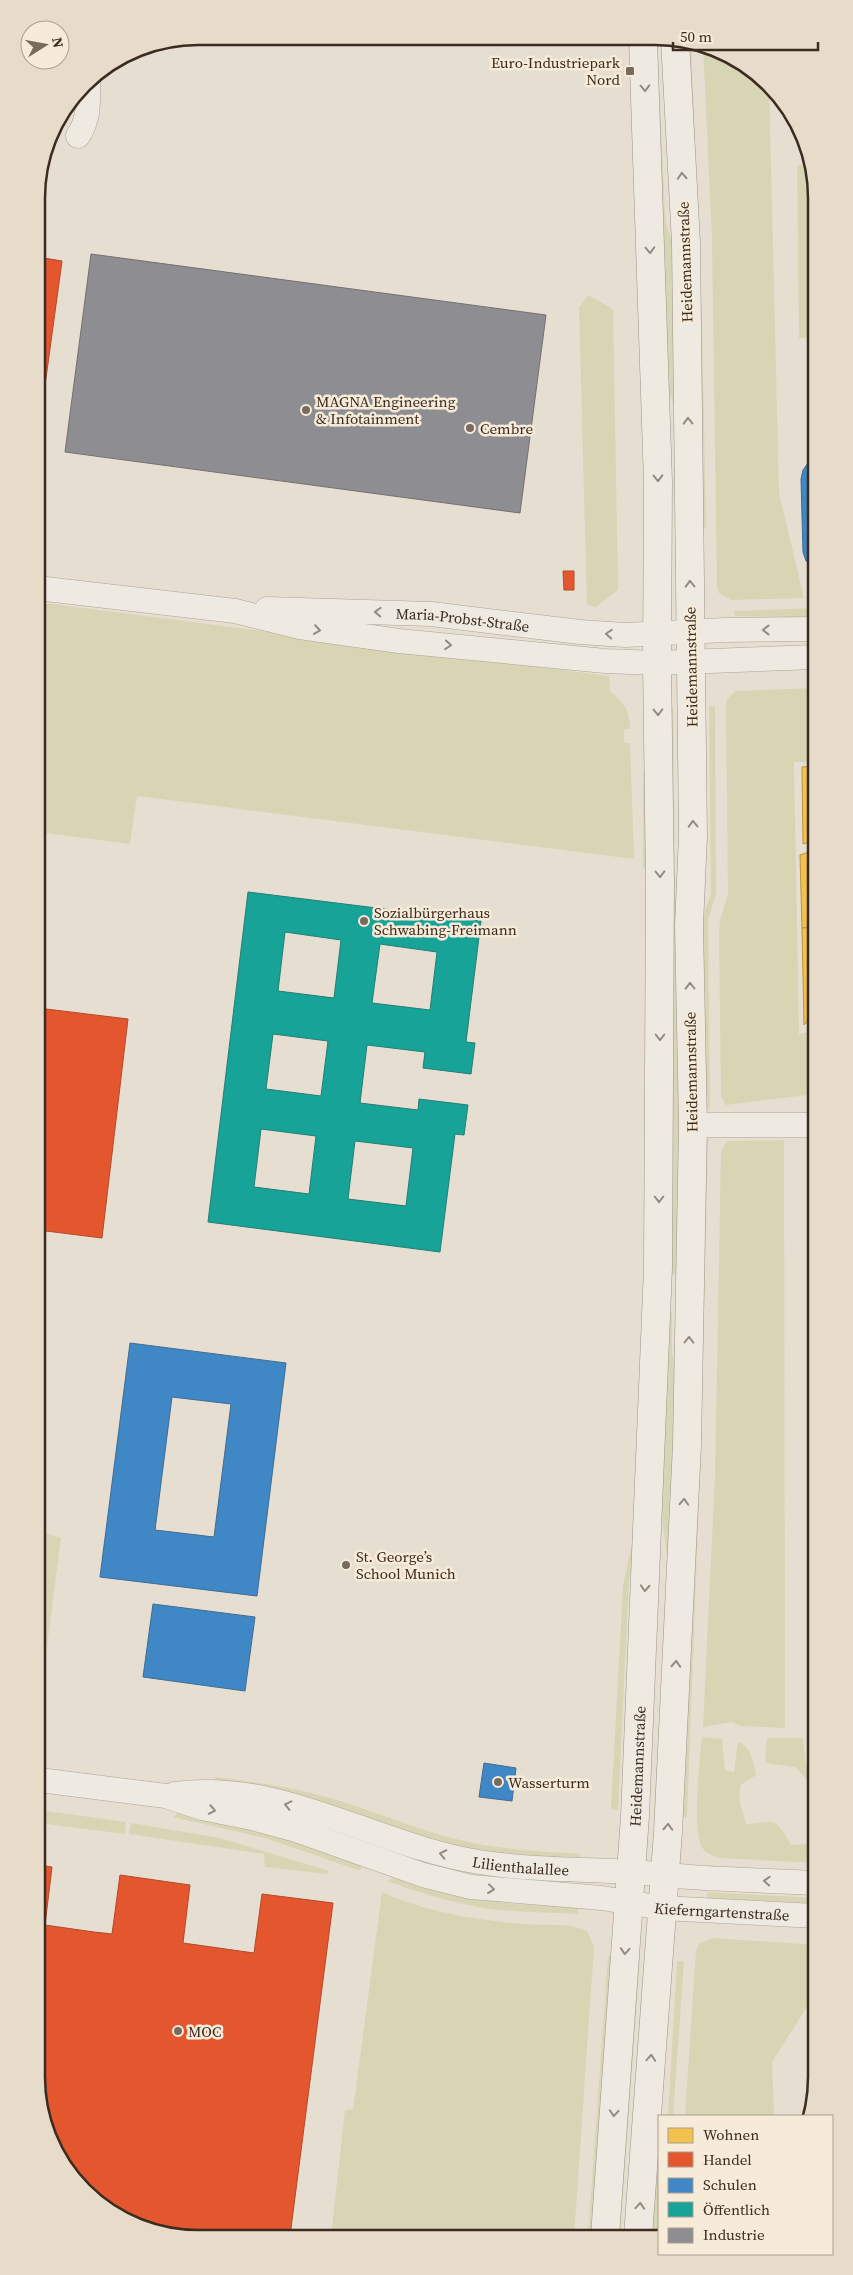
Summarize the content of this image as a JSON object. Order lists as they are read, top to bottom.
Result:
{
  "streets": {
    "main road": ["Heidemannstraße"],
    "street": ["Maria-Probst-Straße", "Lilienthalallee", "Kieferngartenstraße"]
  },
  "crossings": [
    ["Heidemannstraße", "Maria-Probst-Straße"],
    ["Heidemannstraße", "Lilienthalallee"],
    ["Heidemannstraße", "Kieferngartenstraße"],
    ["Lilienthalallee", "Kieferngartenstraße"]
  ],
  "places": {
    "transit": ["Euro-Industriepark Nord"],
    "other": [
      "MAGNA Engineering & Infotainment",
      "Cembre",
      "Sozialbürgerhaus Schwabing-Freimann",
      "St. George’s School Munich",
      "Wasserturm",
      "MOC"
    ]
  },
  "legend": [
    "Wohnen",
    "Handel",
    "Schulen",
    "Öffentlich",
    "Industrie"
  ],
  "scale_bar": "50 m",
  "north": "right"
}
